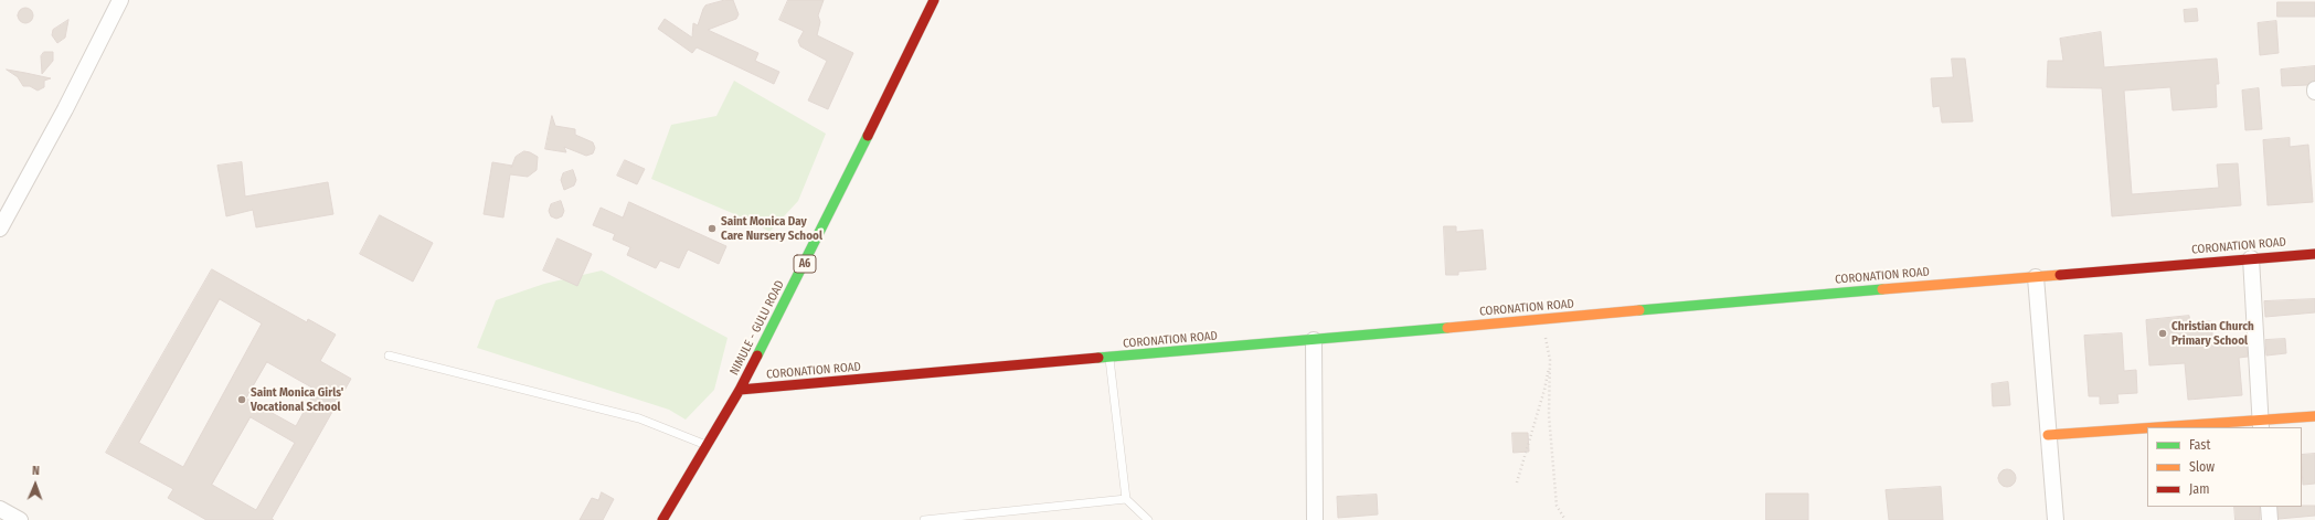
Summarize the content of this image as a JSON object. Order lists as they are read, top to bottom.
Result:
{
  "streets": {
    "main road": ["CORONATION ROAD", "A6", "NIMULE - GULU ROAD"]
  },
  "crossings": [
    ["CORONATION ROAD", "NIMULE - GULU ROAD"]
  ],
  "places": ["Saint Monica Day Care Nursery School", "Christian Church Primary School", "Saint Monica Girls' Vocational School"],
  "legend": ["Fast", "Slow", "Jam"],
  "north": "top"
}
